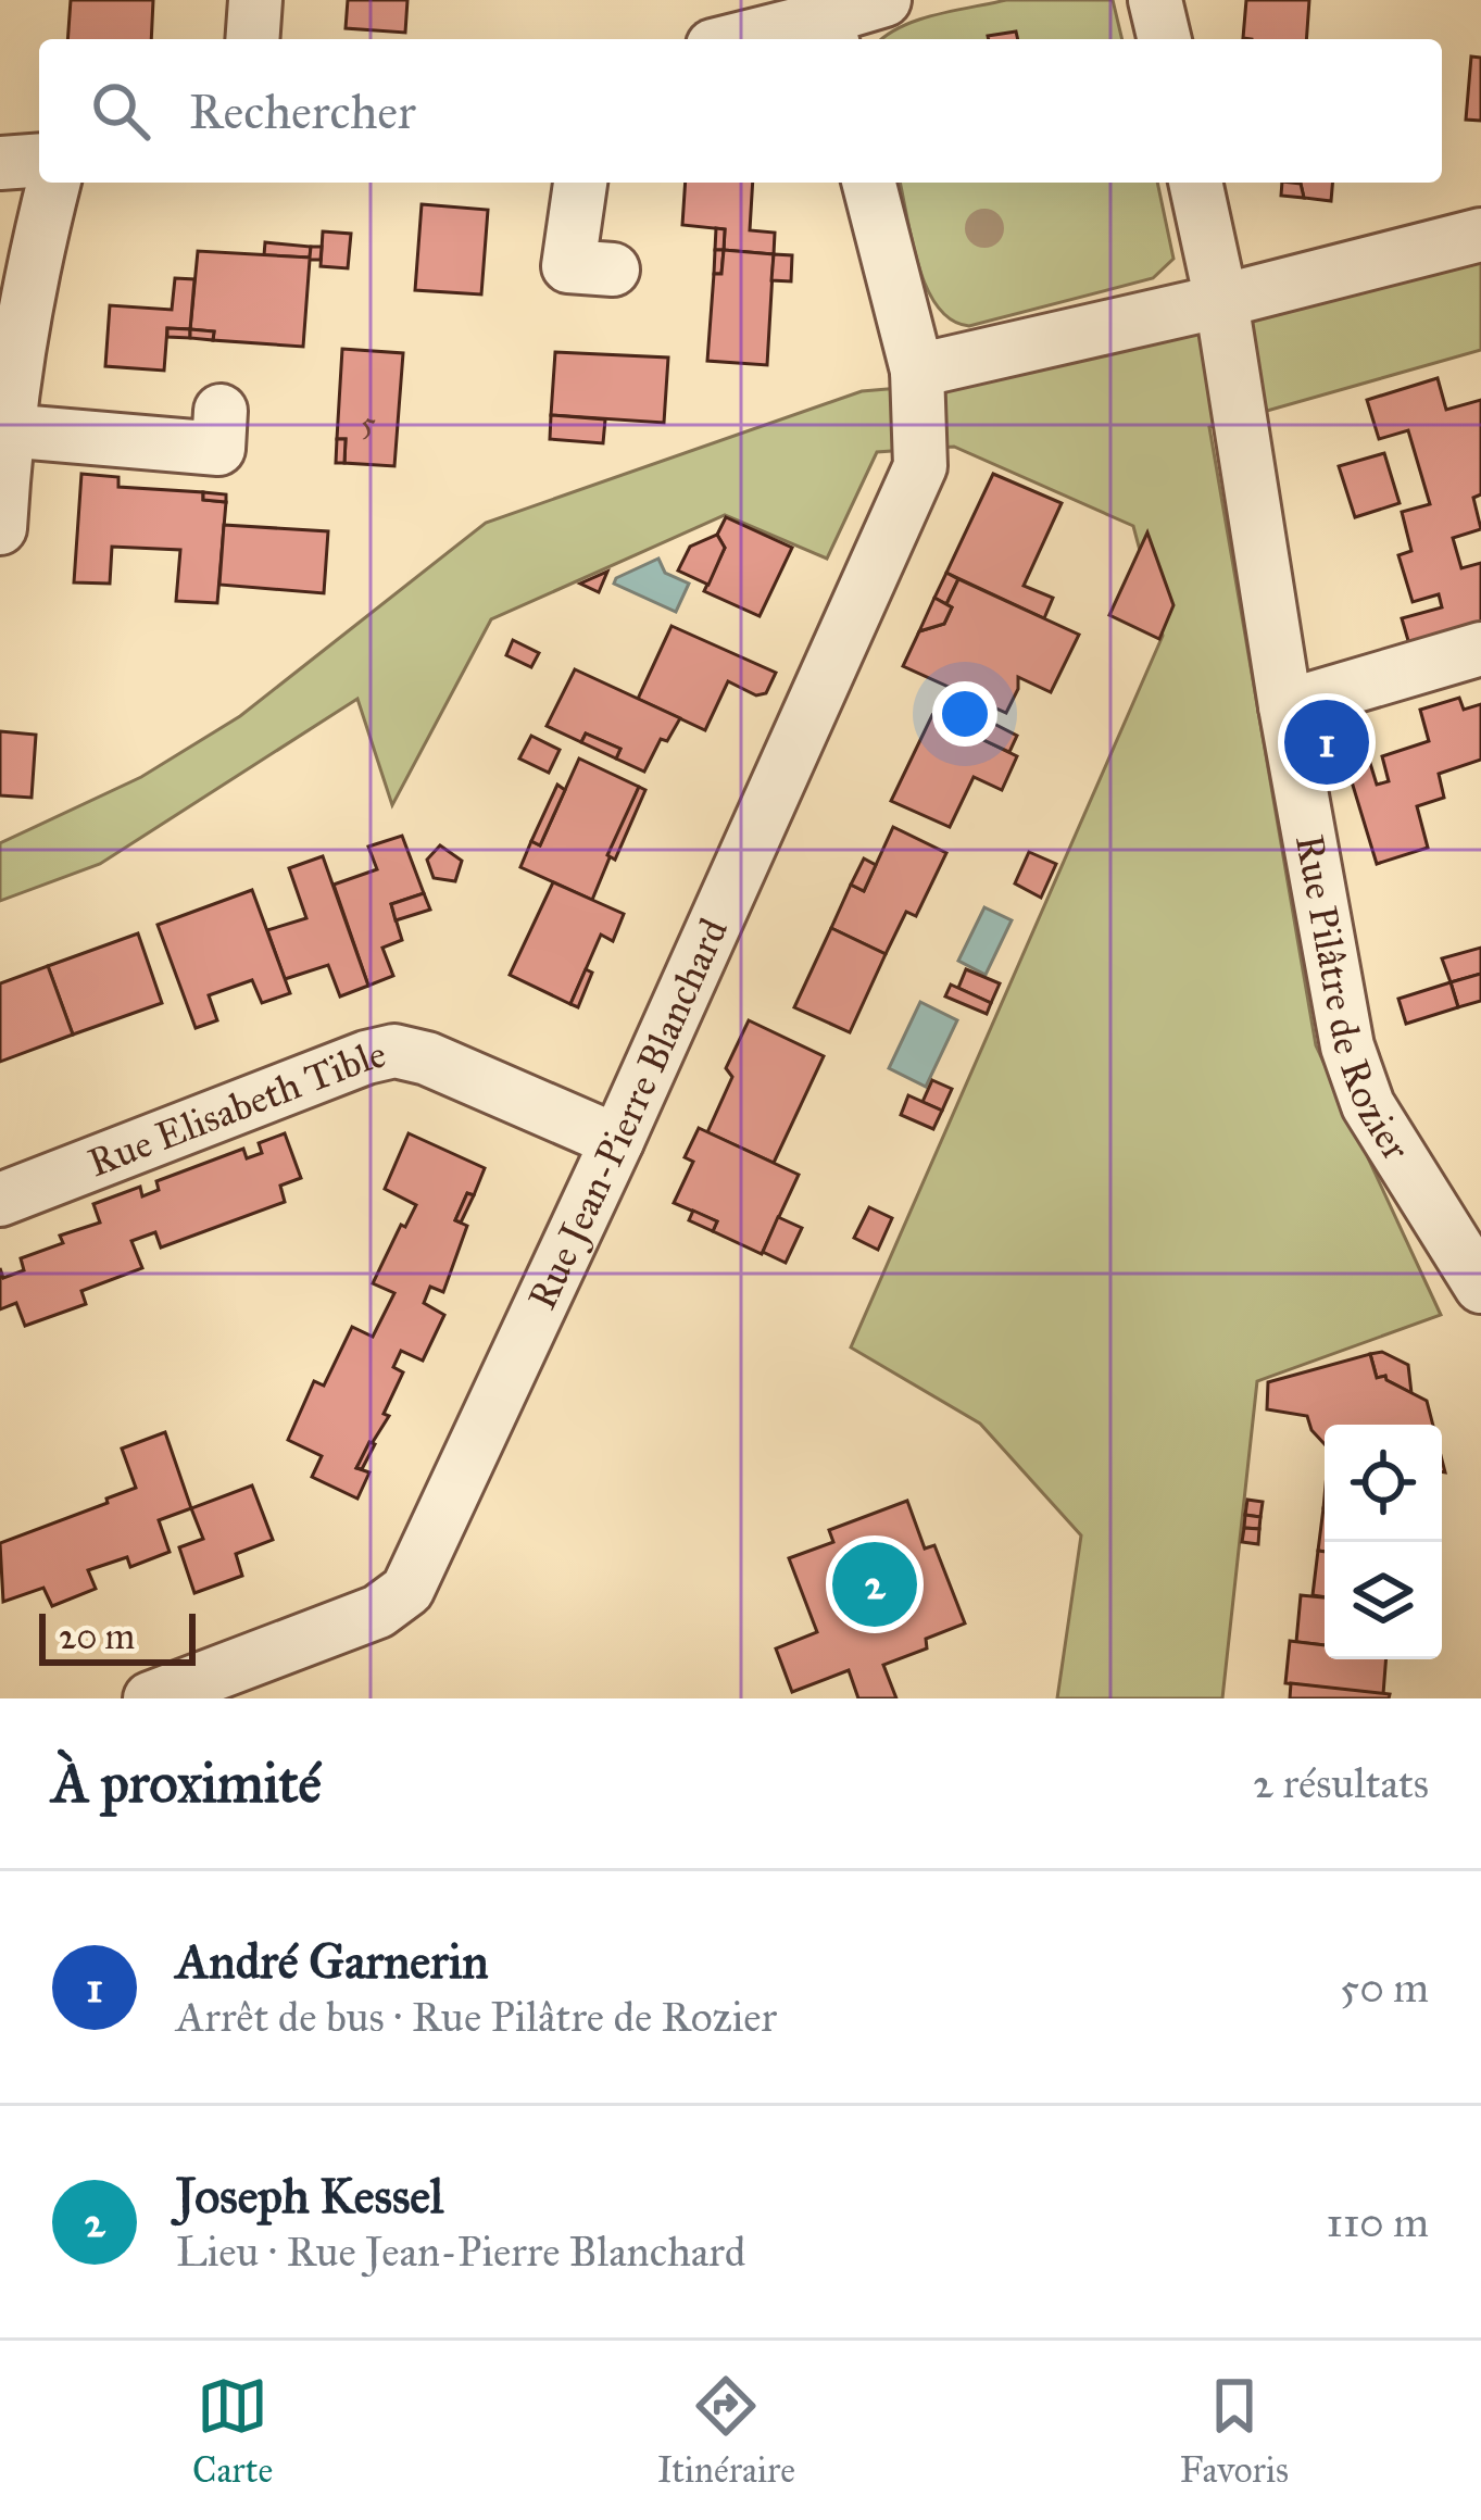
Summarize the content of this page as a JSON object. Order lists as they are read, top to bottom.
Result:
{
  "streets": {
    "street": ["Rue Pilâtre de Rozier", "Rue Elisabeth Tible", "Rue Jean-Pierre Blanchard"]
  },
  "crossings": [
    ["Rue Elisabeth Tible", "Rue Jean-Pierre Blanchard"]
  ],
  "house_numbers": ["5"],
  "scale_bar": "20 m",
  "page": {
    "search": "Rechercher",
    "pins": ["1", "2"],
    "scale": "20 m",
    "heading": ["À proximité", "2 résultats"],
    "list": [
      {
        "mark": "1",
        "name": "André Garnerin",
        "note": "Arrêt de bus · Rue Pilâtre de Rozier",
        "value": "50 m"
      },
      {
        "mark": "2",
        "name": "Joseph Kessel",
        "note": "Lieu · Rue Jean-Pierre Blanchard",
        "value": "110 m"
      }
    ],
    "nav": ["Carte", "Itinéraire", "Favoris"]
  }
}
